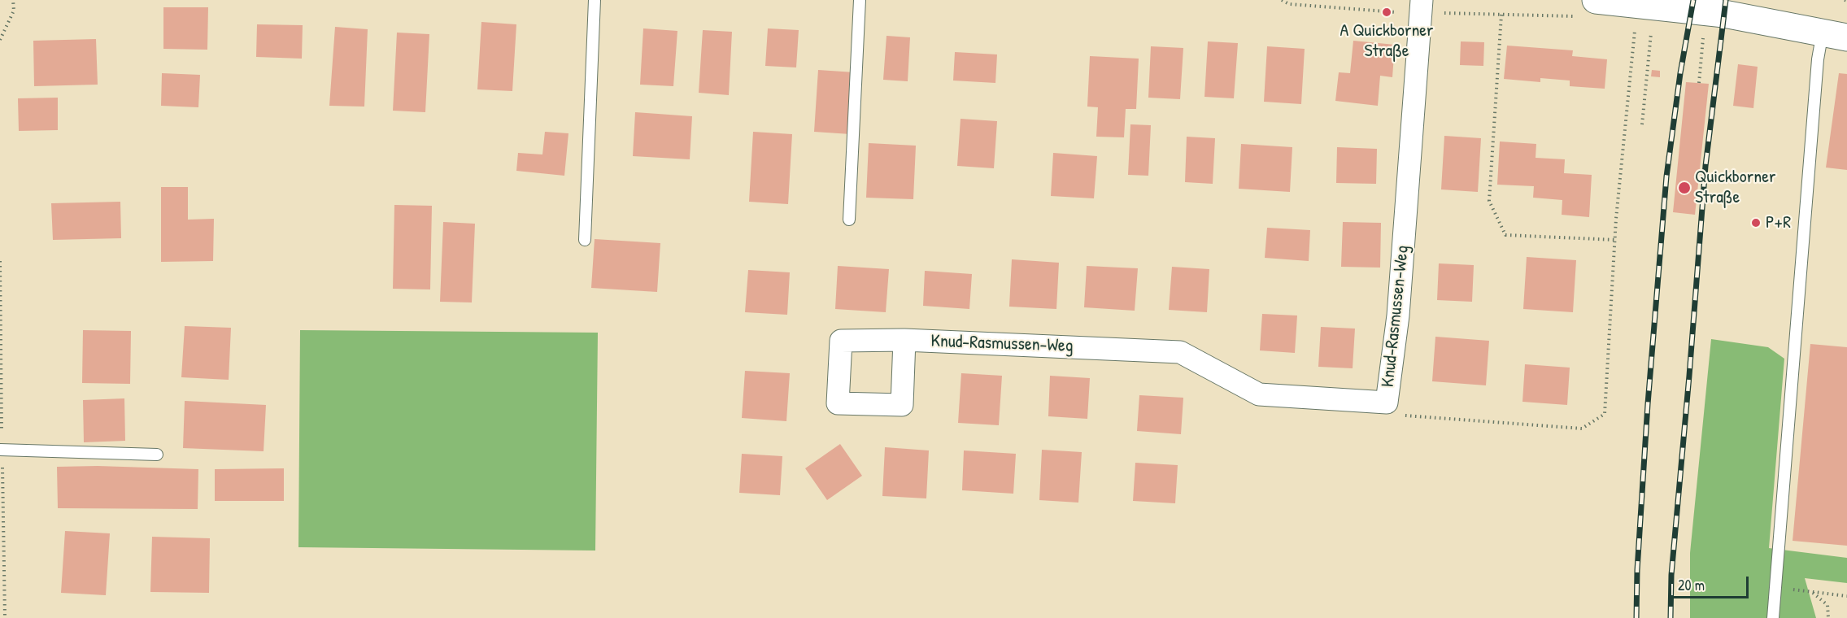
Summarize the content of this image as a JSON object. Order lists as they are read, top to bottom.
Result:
{
  "streets": {
    "street": ["Knud-Rasmussen-Weg"]
  },
  "places": ["A Quickborner Straße", "Quickborner Straße", "P+R"],
  "scale_bar": "20 m"
}
